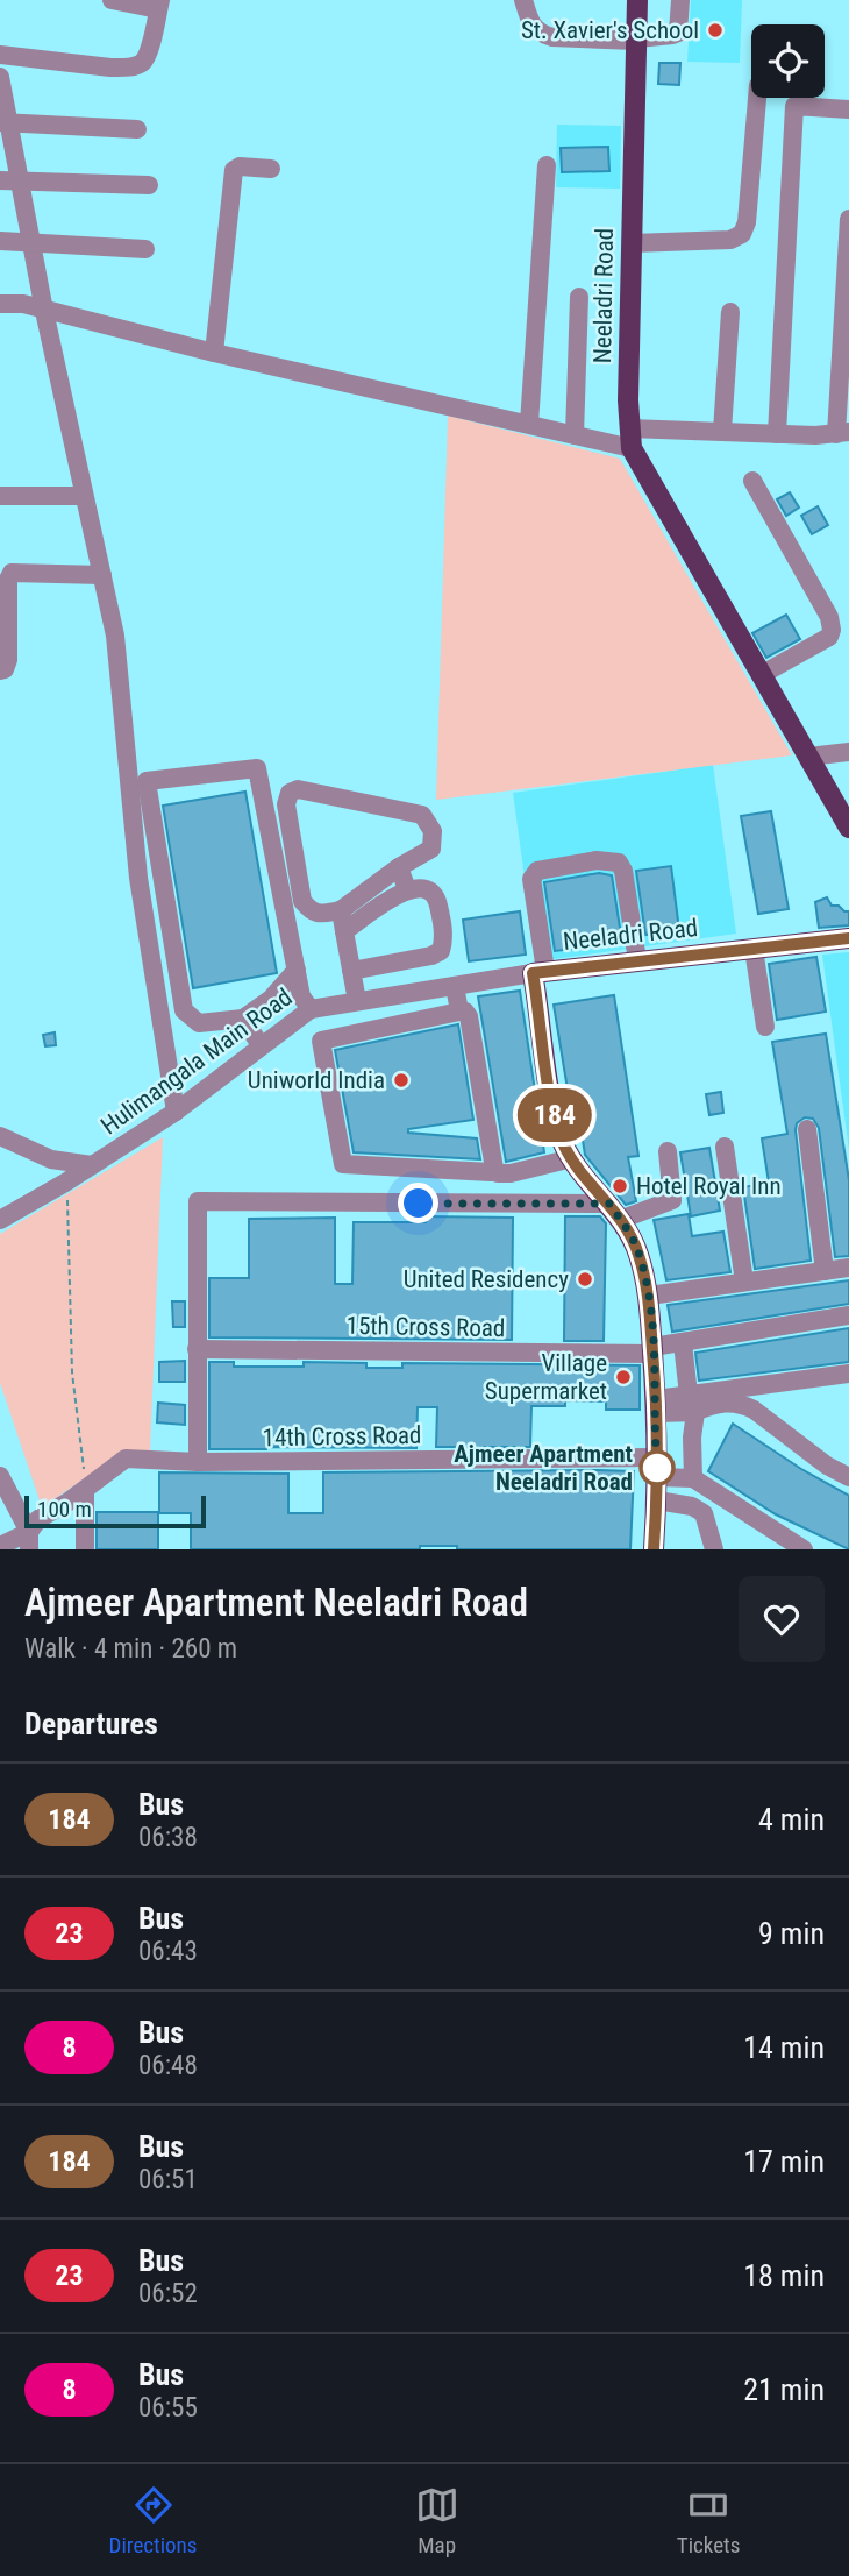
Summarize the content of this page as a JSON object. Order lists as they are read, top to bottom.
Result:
{
  "streets": {
    "main road": ["Neeladri Road"],
    "street": ["Hulimangala Main Road", "15th Cross Road", "14th Cross Road"]
  },
  "crossings": [
    ["Neeladri Road", "Hulimangala Main Road"],
    ["Neeladri Road", "15th Cross Road"],
    ["Neeladri Road", "14th Cross Road"]
  ],
  "places": [
    "St. Xavier's School",
    "Uniworld India",
    "Hotel Royal Inn",
    "United Residency",
    "Village Supermarket",
    "Ajmeer Apartment Neeladri Road"
  ],
  "lines": ["bus line 184"],
  "scale_bar": "100 m",
  "page": {
    "on_map": "184",
    "scale": "100 m",
    "heading": [
      ["Ajmeer Apartment Neeladri Road", "Walk · 4 min · 260 m"],
      "Departures"
    ],
    "list": [
      {
        "mark": "184",
        "name": "Bus",
        "note": "06:38",
        "value": "4 min"
      },
      {
        "mark": "23",
        "name": "Bus",
        "note": "06:43",
        "value": "9 min"
      },
      {
        "mark": "8",
        "name": "Bus",
        "note": "06:48",
        "value": "14 min"
      },
      {
        "mark": "184",
        "name": "Bus",
        "note": "06:51",
        "value": "17 min"
      },
      {
        "mark": "23",
        "name": "Bus",
        "note": "06:52",
        "value": "18 min"
      },
      {
        "mark": "8",
        "name": "Bus",
        "note": "06:55",
        "value": "21 min"
      }
    ],
    "tabs": ["Directions", "Map", "Tickets"]
  }
}
